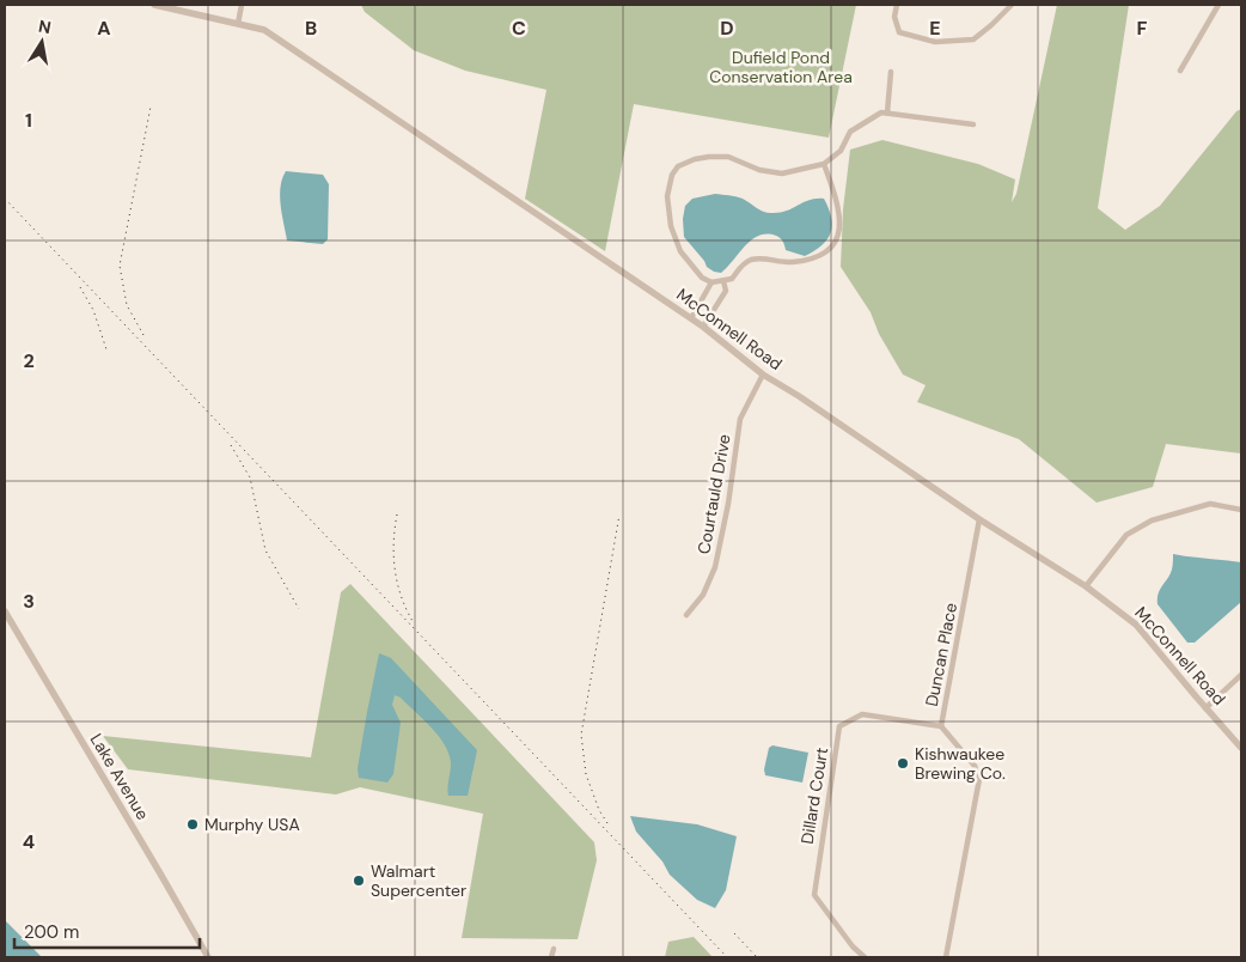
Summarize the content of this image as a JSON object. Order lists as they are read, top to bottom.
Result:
{
  "streets": {
    "street": [
      "McConnell Road",
      "Courtauld Drive",
      "Duncan Place",
      "Lake Avenue",
      "Dillard Court"
    ]
  },
  "crossings": [
    ["McConnell Road", "Courtauld Drive"],
    ["McConnell Road", "Duncan Place"],
    ["Duncan Place", "Dillard Court"]
  ],
  "parks": ["Dufield Pond Conservation Area"],
  "places": ["Kishwaukee Brewing Co.", "Murphy USA", "Walmart Supercenter"],
  "scale_bar": "200 m",
  "north": "top",
  "grid": {
    "columns": [
      "A",
      "B",
      "C",
      "D",
      "E",
      "F"
    ],
    "rows": [
      "1",
      "2",
      "3",
      "4"
    ]
  }
}
